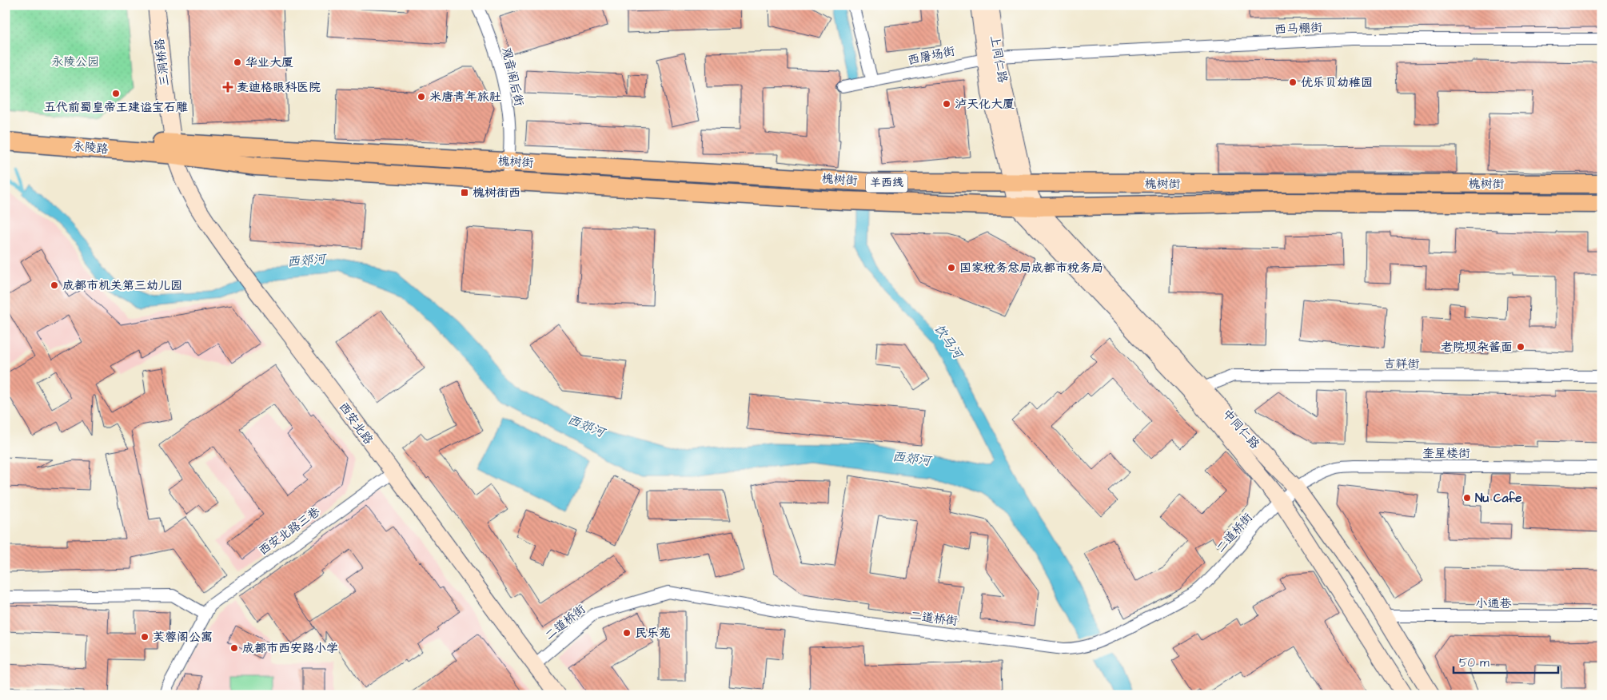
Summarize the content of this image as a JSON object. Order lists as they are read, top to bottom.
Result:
{
  "streets": {
    "main road": ["永陵路", "槐树街", "羊西线"],
    "street": [
      "西马棚街",
      "西屠场街",
      "上同仁路",
      "三洞桥路",
      "观音阁后街",
      "吉祥街",
      "西安北路",
      "中同仁路",
      "奎星楼街",
      "西安北路三巷",
      "二道桥街",
      "小通巷"
    ]
  },
  "crossings": [
    ["西马棚街", "西屠场街"],
    ["西马棚街", "上同仁路"],
    ["西屠场街", "上同仁路"],
    ["上同仁路", "槐树街"],
    ["上同仁路", "中同仁路"],
    ["三洞桥路", "永陵路"],
    ["三洞桥路", "槐树街"],
    ["三洞桥路", "西安北路"],
    ["观音阁后街", "槐树街"],
    ["永陵路", "槐树街"],
    ["永陵路", "西安北路"],
    ["槐树街", "西安北路"],
    ["槐树街", "中同仁路"],
    ["吉祥街", "中同仁路"],
    ["西安北路", "西安北路三巷"],
    ["西安北路", "二道桥街"],
    ["中同仁路", "奎星楼街"],
    ["中同仁路", "二道桥街"],
    ["中同仁路", "小通巷"],
    ["奎星楼街", "二道桥街"]
  ],
  "water": ["西郊河", "饮马河"],
  "parks": ["永陵公园"],
  "places": {
    "other": [
      "华业大厦",
      "优乐贝幼稚园",
      "五代前蜀皇帝王建谥宝石雕",
      "米唐青年旅社",
      "泸天化大厦",
      "国家税务总局成都市税务局",
      "成都市机关第三幼儿园",
      "老院坝杂酱面",
      "Nu Cafe",
      "民乐苑",
      "芙蓉阁公寓",
      "成都市西安路小学"
    ],
    "health": ["麦迪格眼科医院"],
    "transit": ["槐树街西"]
  },
  "scale_bar": "50 m"
}
